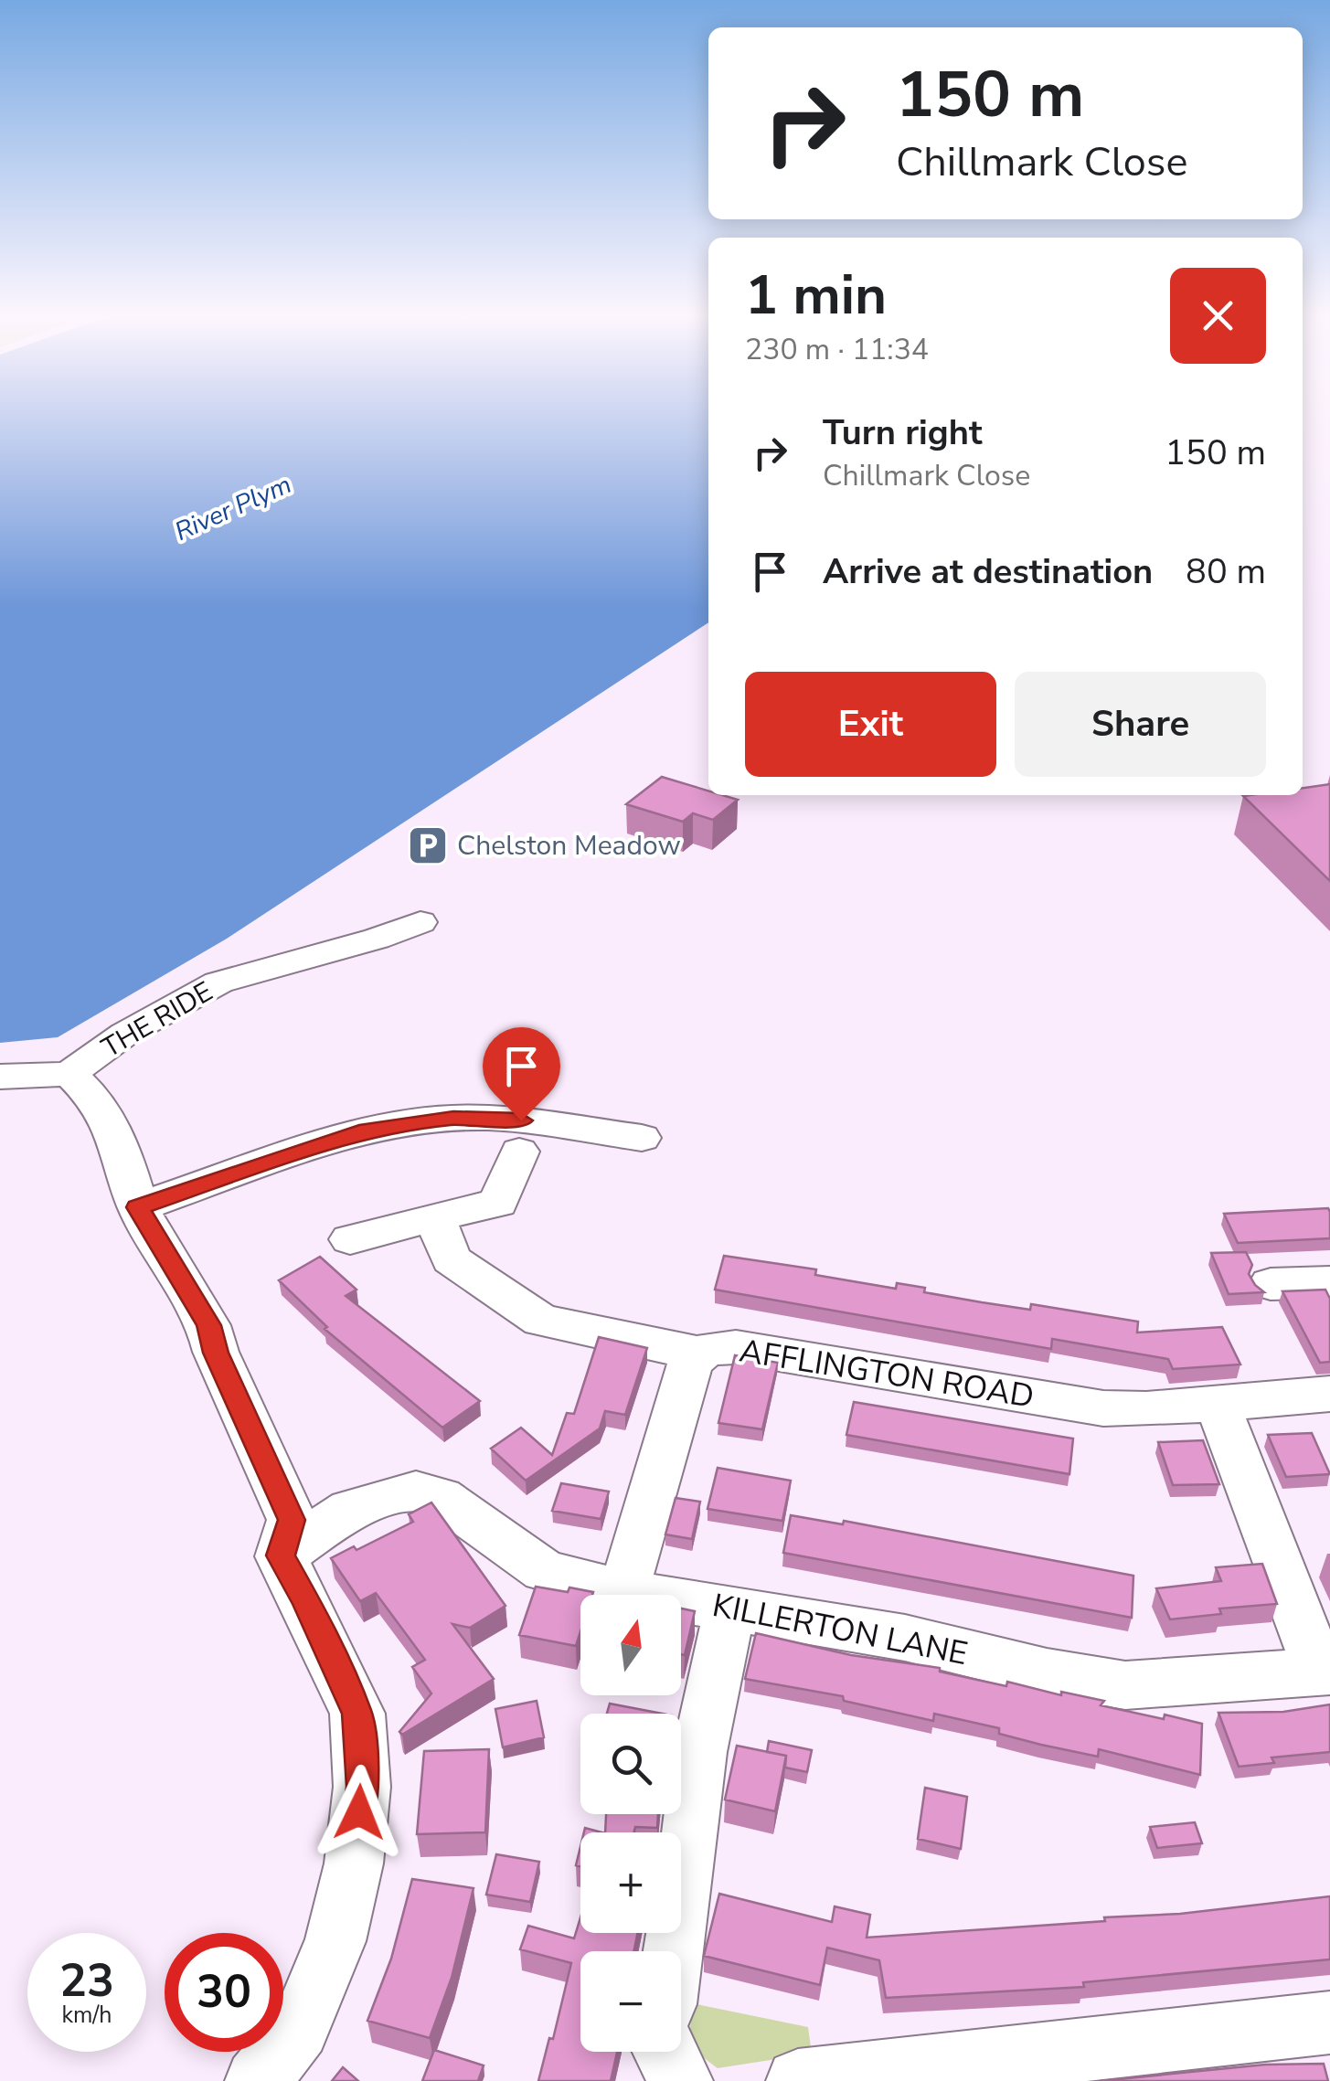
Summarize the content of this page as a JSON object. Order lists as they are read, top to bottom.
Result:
{
  "streets": {
    "street": ["THE RIDE", "AFFLINGTON ROAD", "KILLERTON LANE"]
  },
  "crossings": [
    ["AFFLINGTON ROAD", "KILLERTON LANE"]
  ],
  "water": ["River Plym"],
  "places": {
    "parking": ["Chelston Meadow"]
  },
  "north": "top",
  "page": {
    "turn": ["150 m", "Chillmark Close"],
    "heading": ["1 min", "230 m · 11:34"],
    "list": [
      {
        "name": "Turn right",
        "note": "Chillmark Close",
        "value": "150 m"
      },
      {
        "name": "Arrive at destination",
        "value": "80 m"
      }
    ],
    "buttons": ["Exit", "Share"],
    "map_buttons": ["+", "−"],
    "speed": "23 km/h",
    "limit": "30"
  }
}
